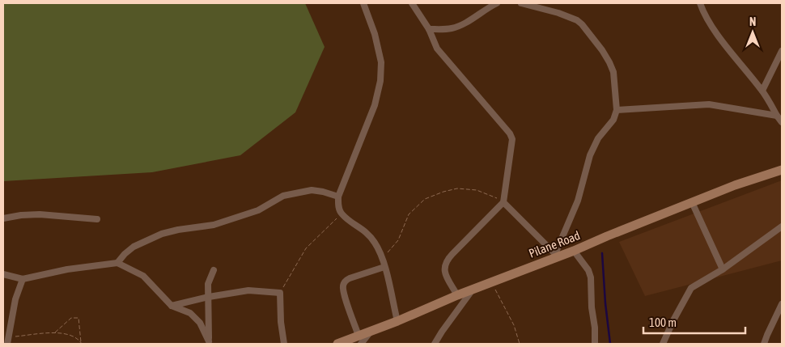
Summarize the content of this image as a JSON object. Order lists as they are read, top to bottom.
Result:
{
  "streets": {
    "main road": ["Pilane Road"]
  },
  "scale_bar": "100 m",
  "north": "top"
}
